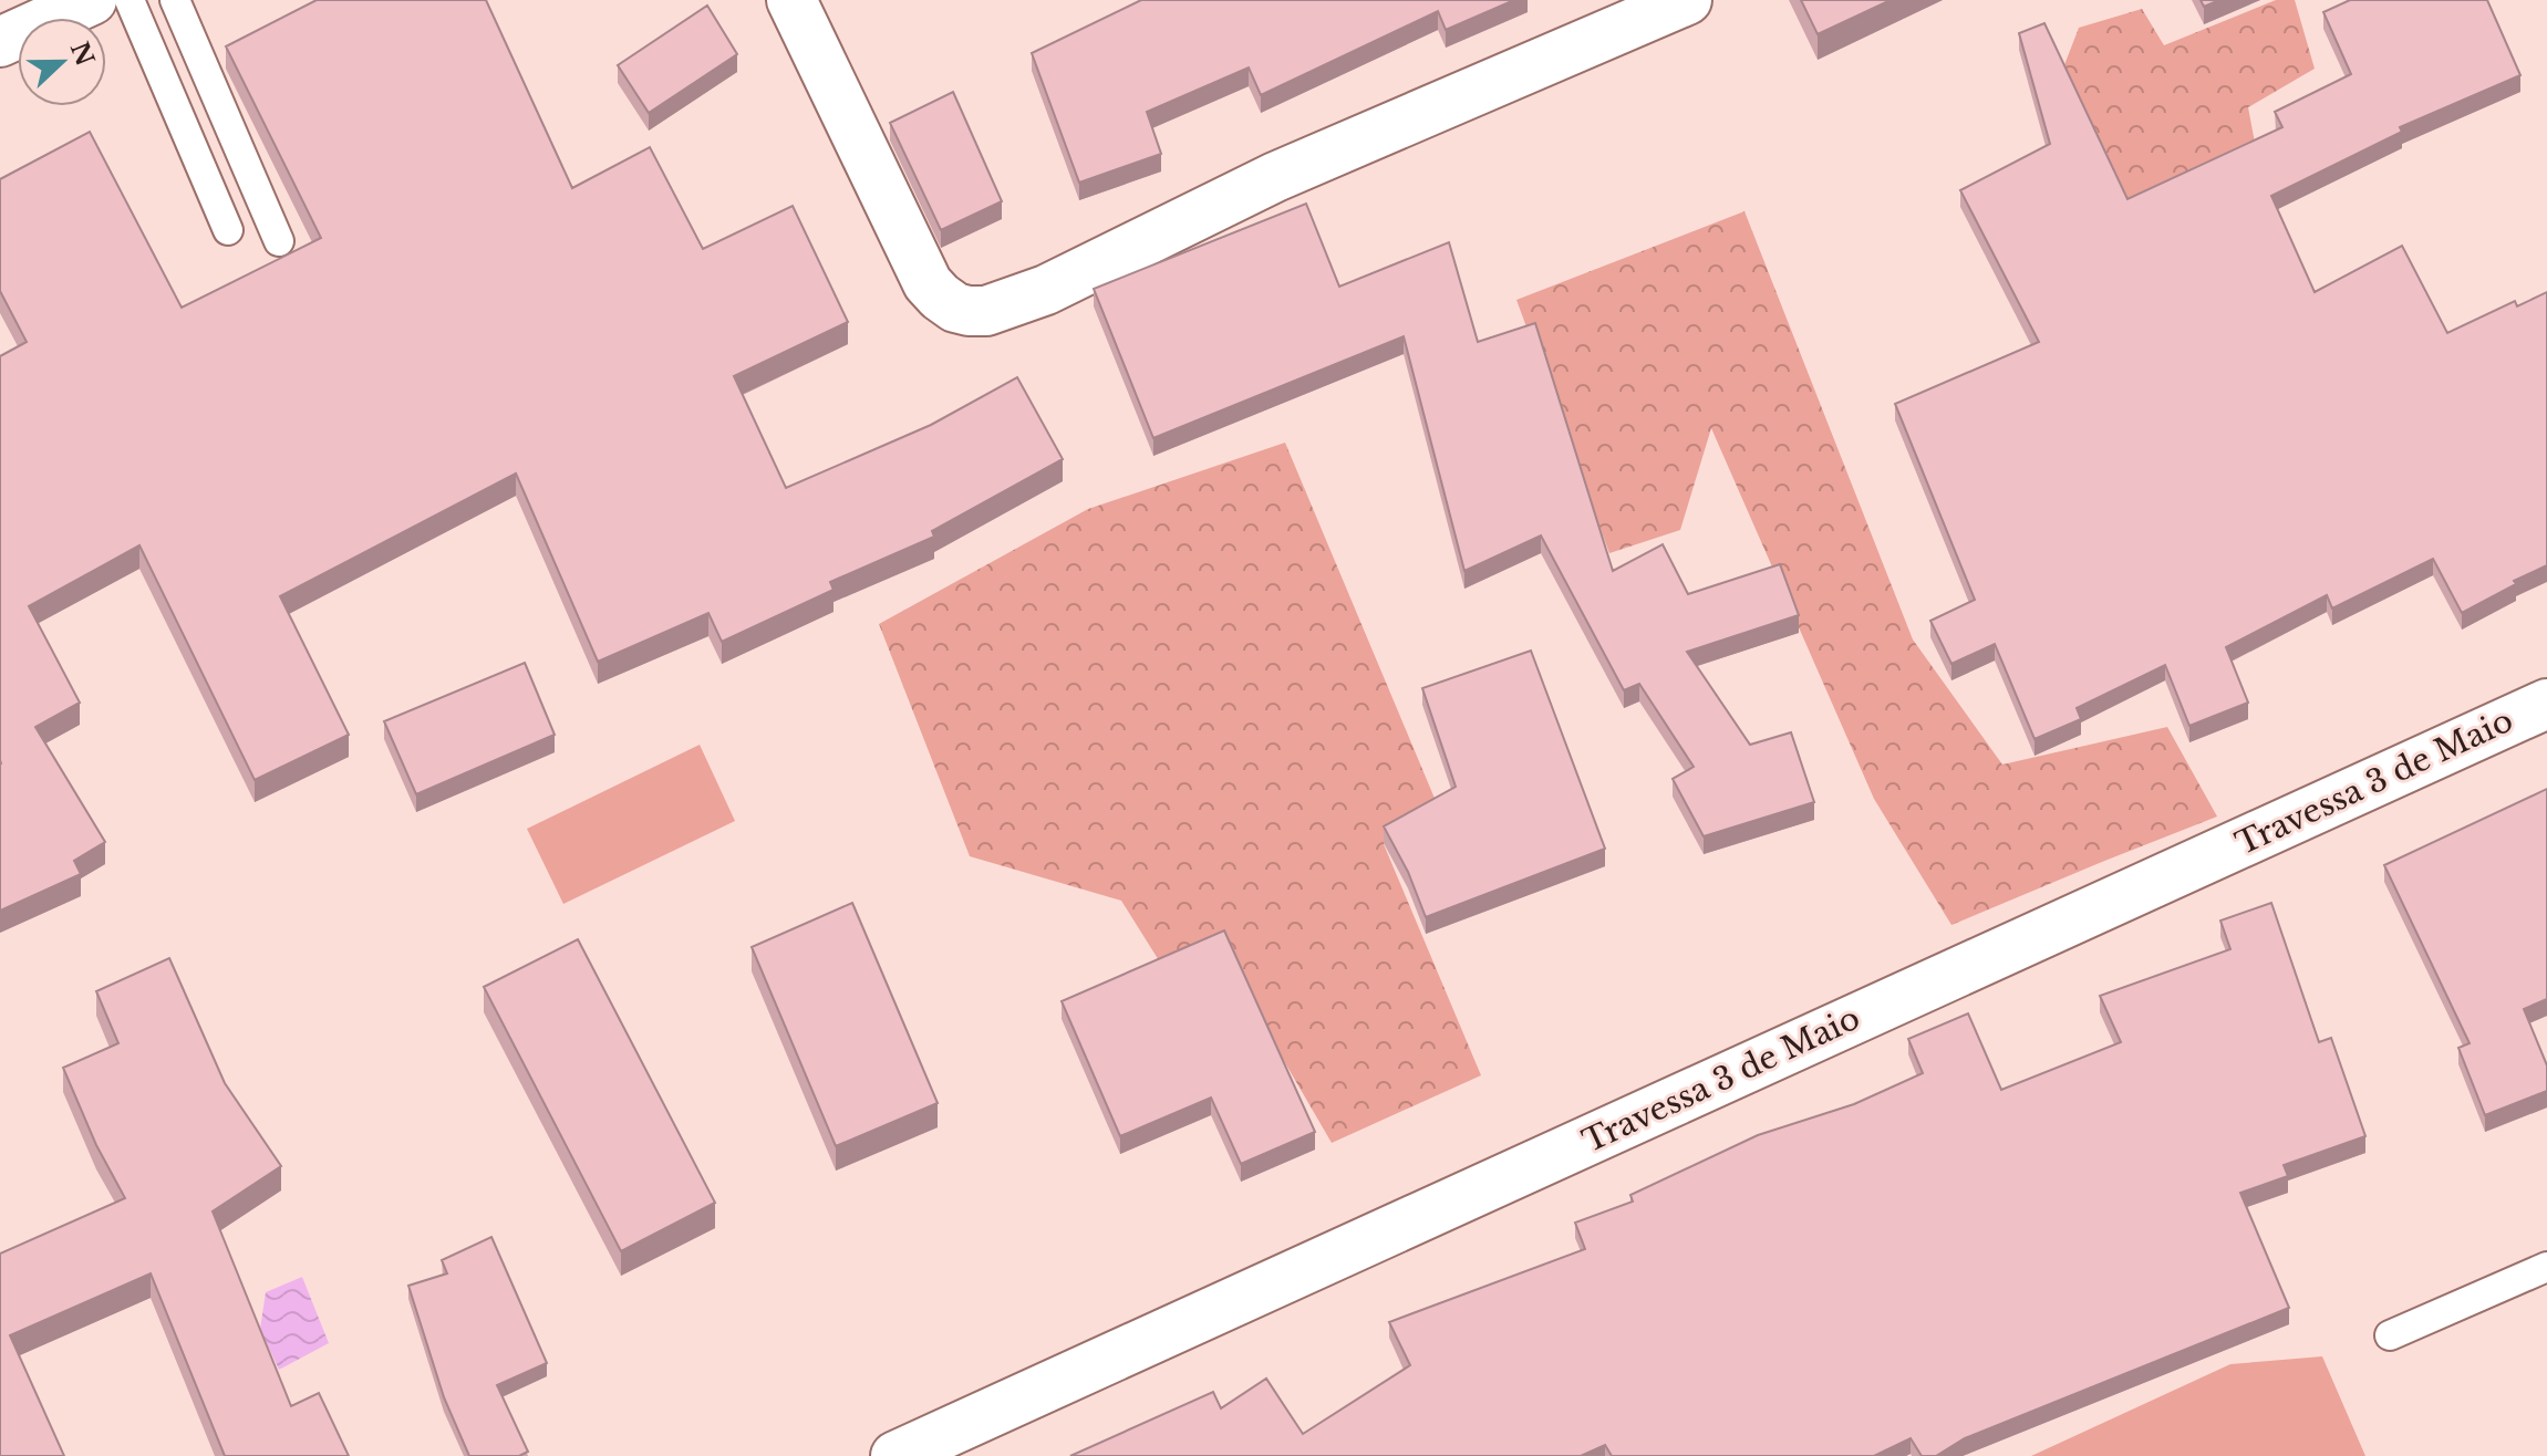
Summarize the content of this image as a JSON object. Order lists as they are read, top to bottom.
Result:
{
  "streets": {
    "street": ["Travessa 3 de Maio"]
  },
  "north": "right"
}
